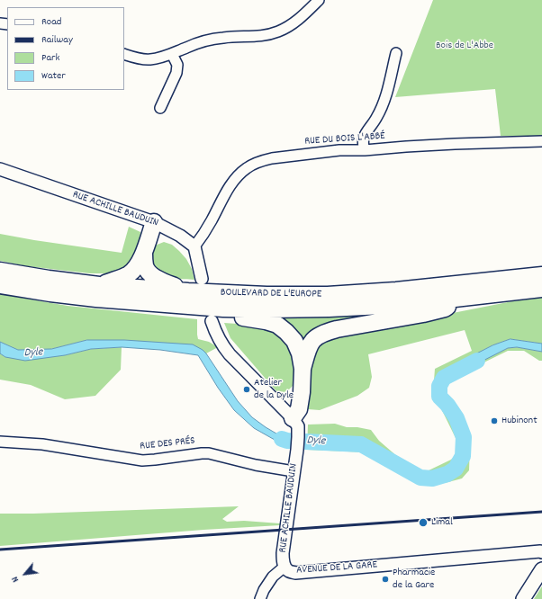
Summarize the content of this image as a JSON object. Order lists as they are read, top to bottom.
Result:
{
  "streets": {
    "highway": ["BOULEVARD DE L'EUROPE"],
    "street": [
      "RUE DU BOIS L'ABBÉ",
      "RUE ACHILLE BAUDUIN",
      "RUE DES PRÉS",
      "AVENUE DE LA GARE"
    ]
  },
  "crossings": [
    ["RUE DU BOIS L'ABBÉ", "RUE ACHILLE BAUDUIN"],
    ["RUE ACHILLE BAUDUIN", "RUE DES PRÉS"],
    ["RUE ACHILLE BAUDUIN", "AVENUE DE LA GARE"]
  ],
  "water": ["Dyle"],
  "parks": ["Bois de L'Abbe"],
  "places": [
    "Atelier de la Dyle",
    "Hubinont",
    "Limal",
    "Pharmacie de la Gare"
  ],
  "legend": [
    "Road",
    "Railway",
    "Park",
    "Water"
  ],
  "north": "bottom left"
}
